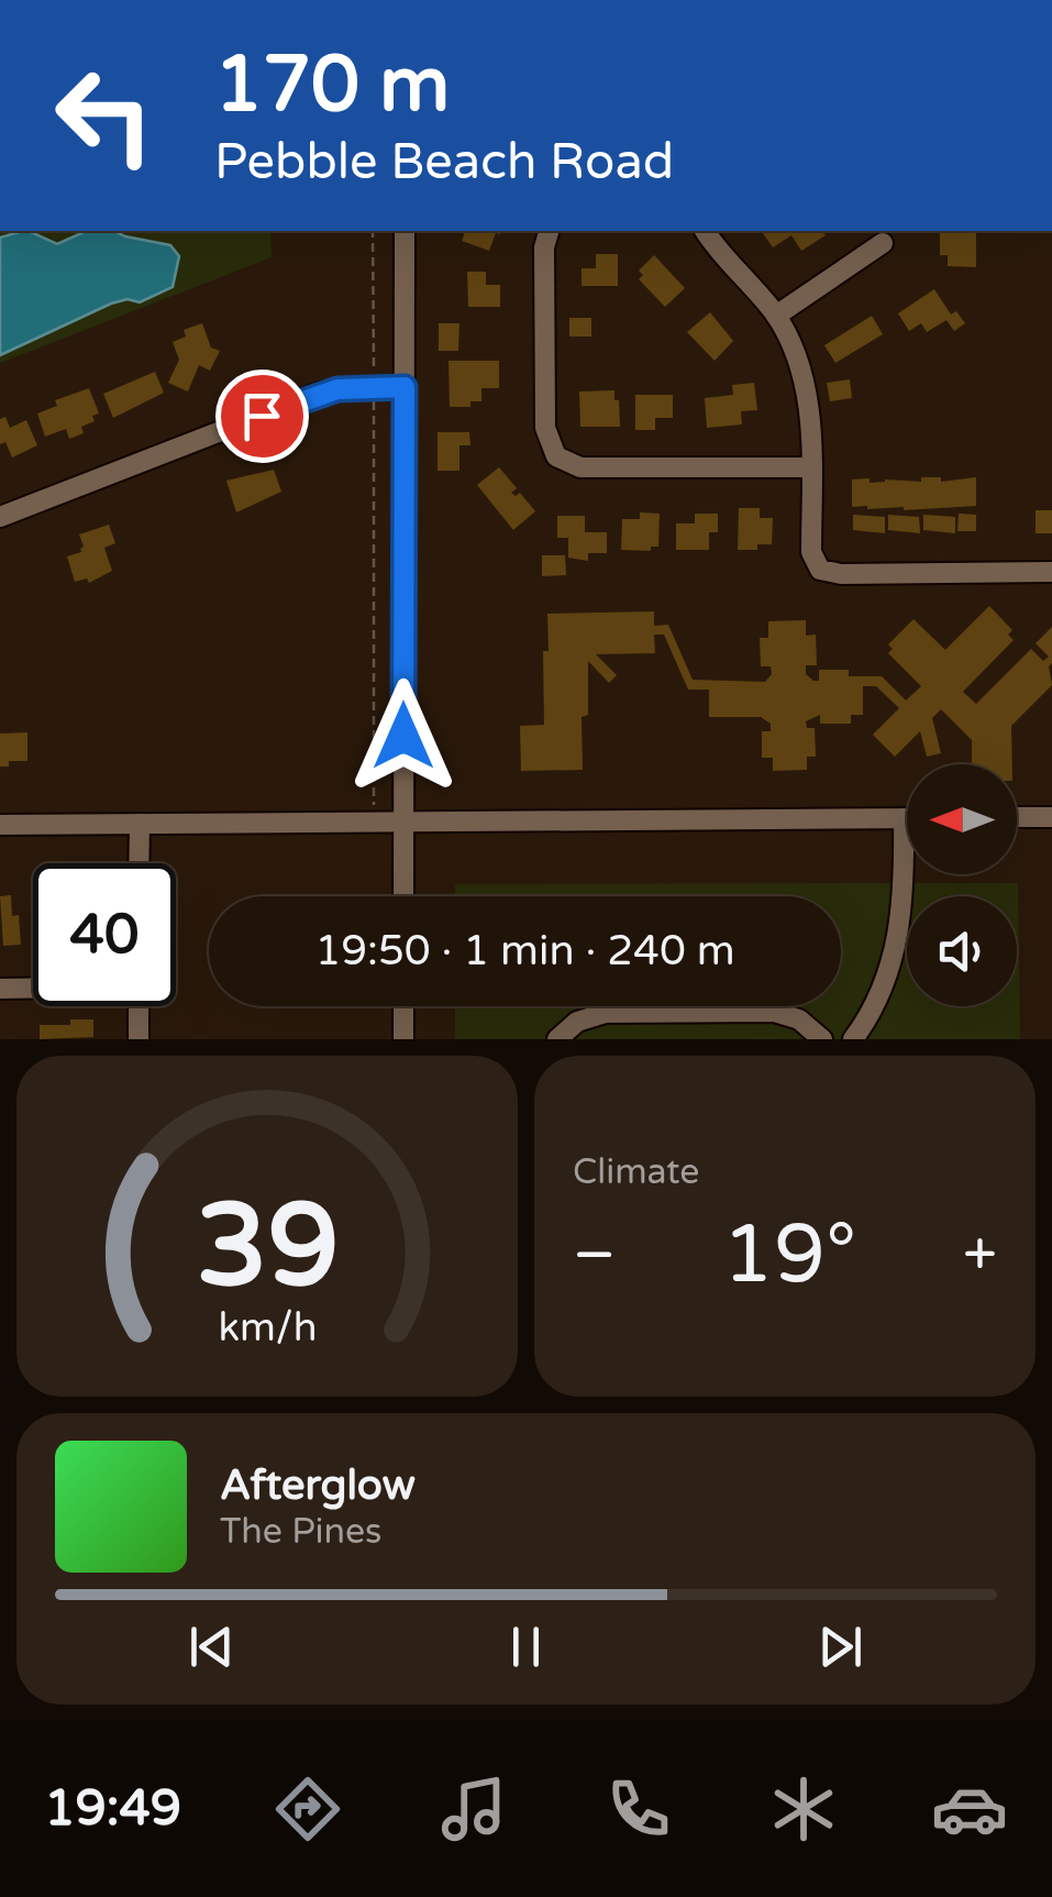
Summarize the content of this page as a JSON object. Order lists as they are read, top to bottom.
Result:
{
  "north": "left",
  "page": {
    "turn": ["170 m", "Pebble Beach Road"],
    "limit": "40",
    "trip": "19:50 · 1 min · 240 m",
    "tile": "Climate",
    "heat": ["−", "19°", "+"],
    "song": ["Afterglow", "The Pines"],
    "tabs": "19:49",
    "gauge": ["39", "km/h"]
  }
}
